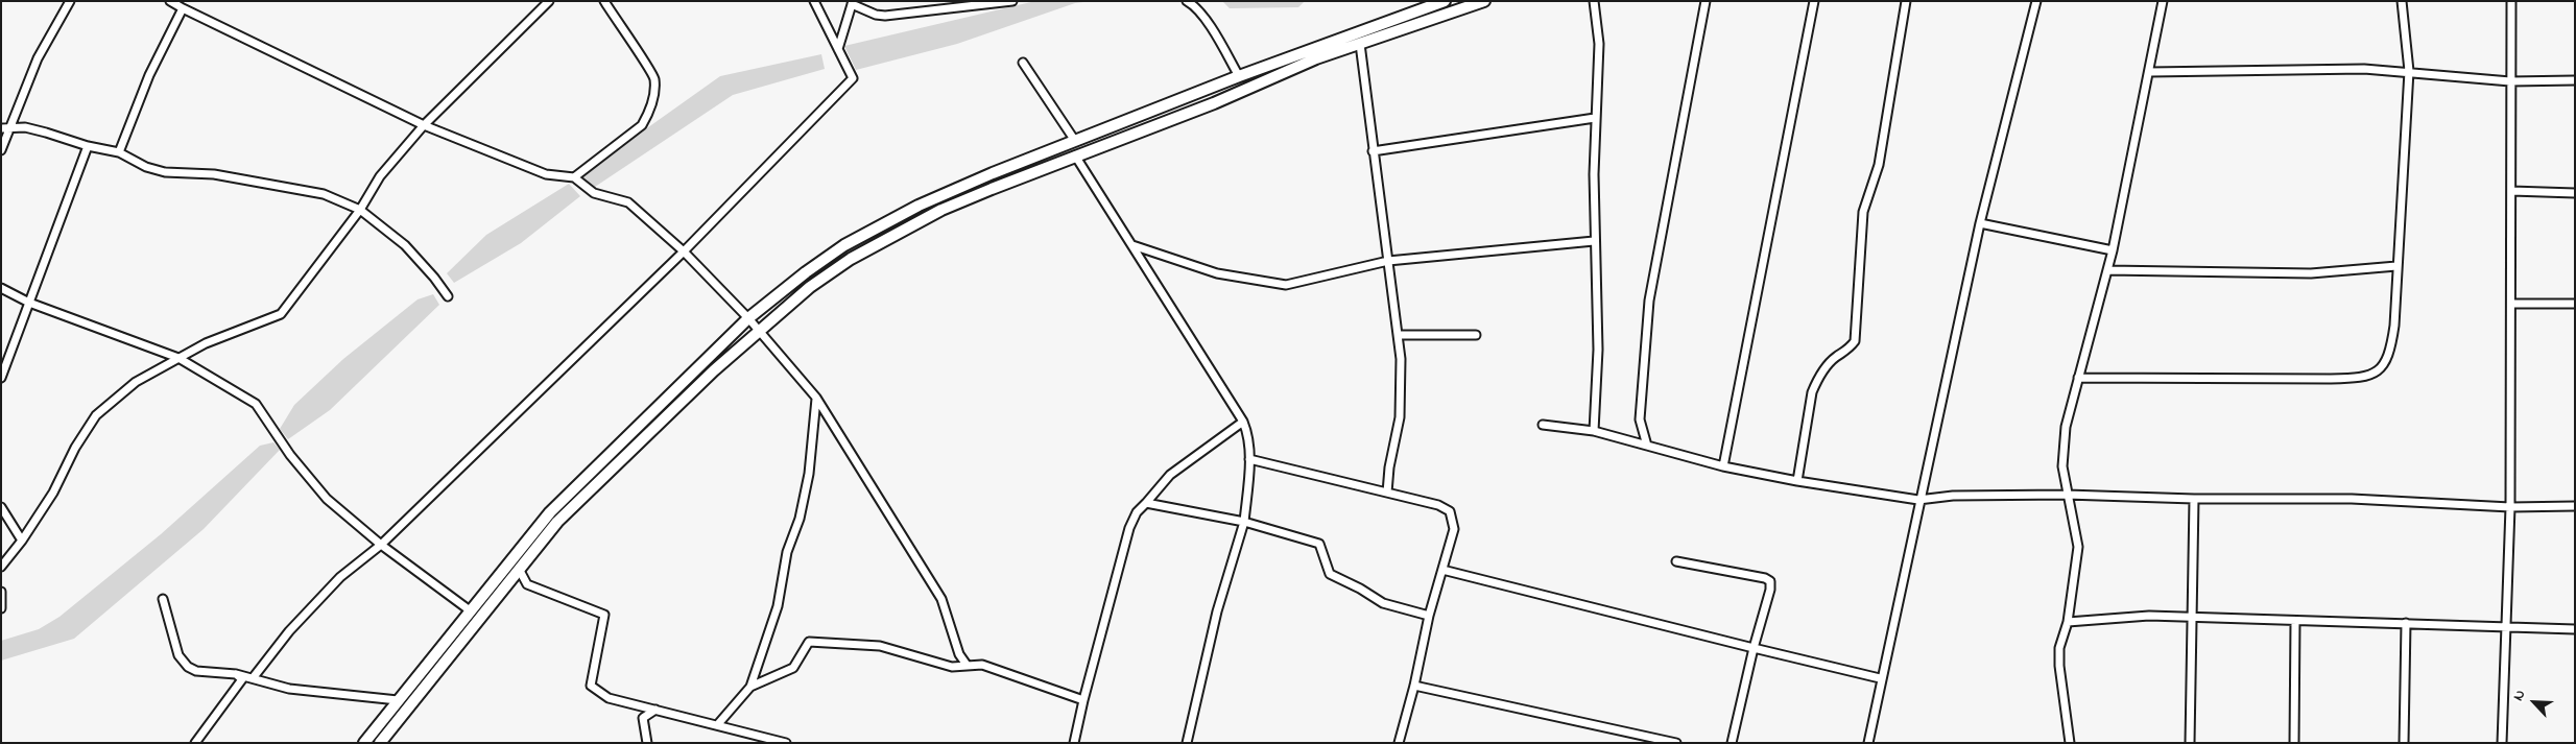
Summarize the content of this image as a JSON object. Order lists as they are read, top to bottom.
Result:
{
  "north": "top left"
}
